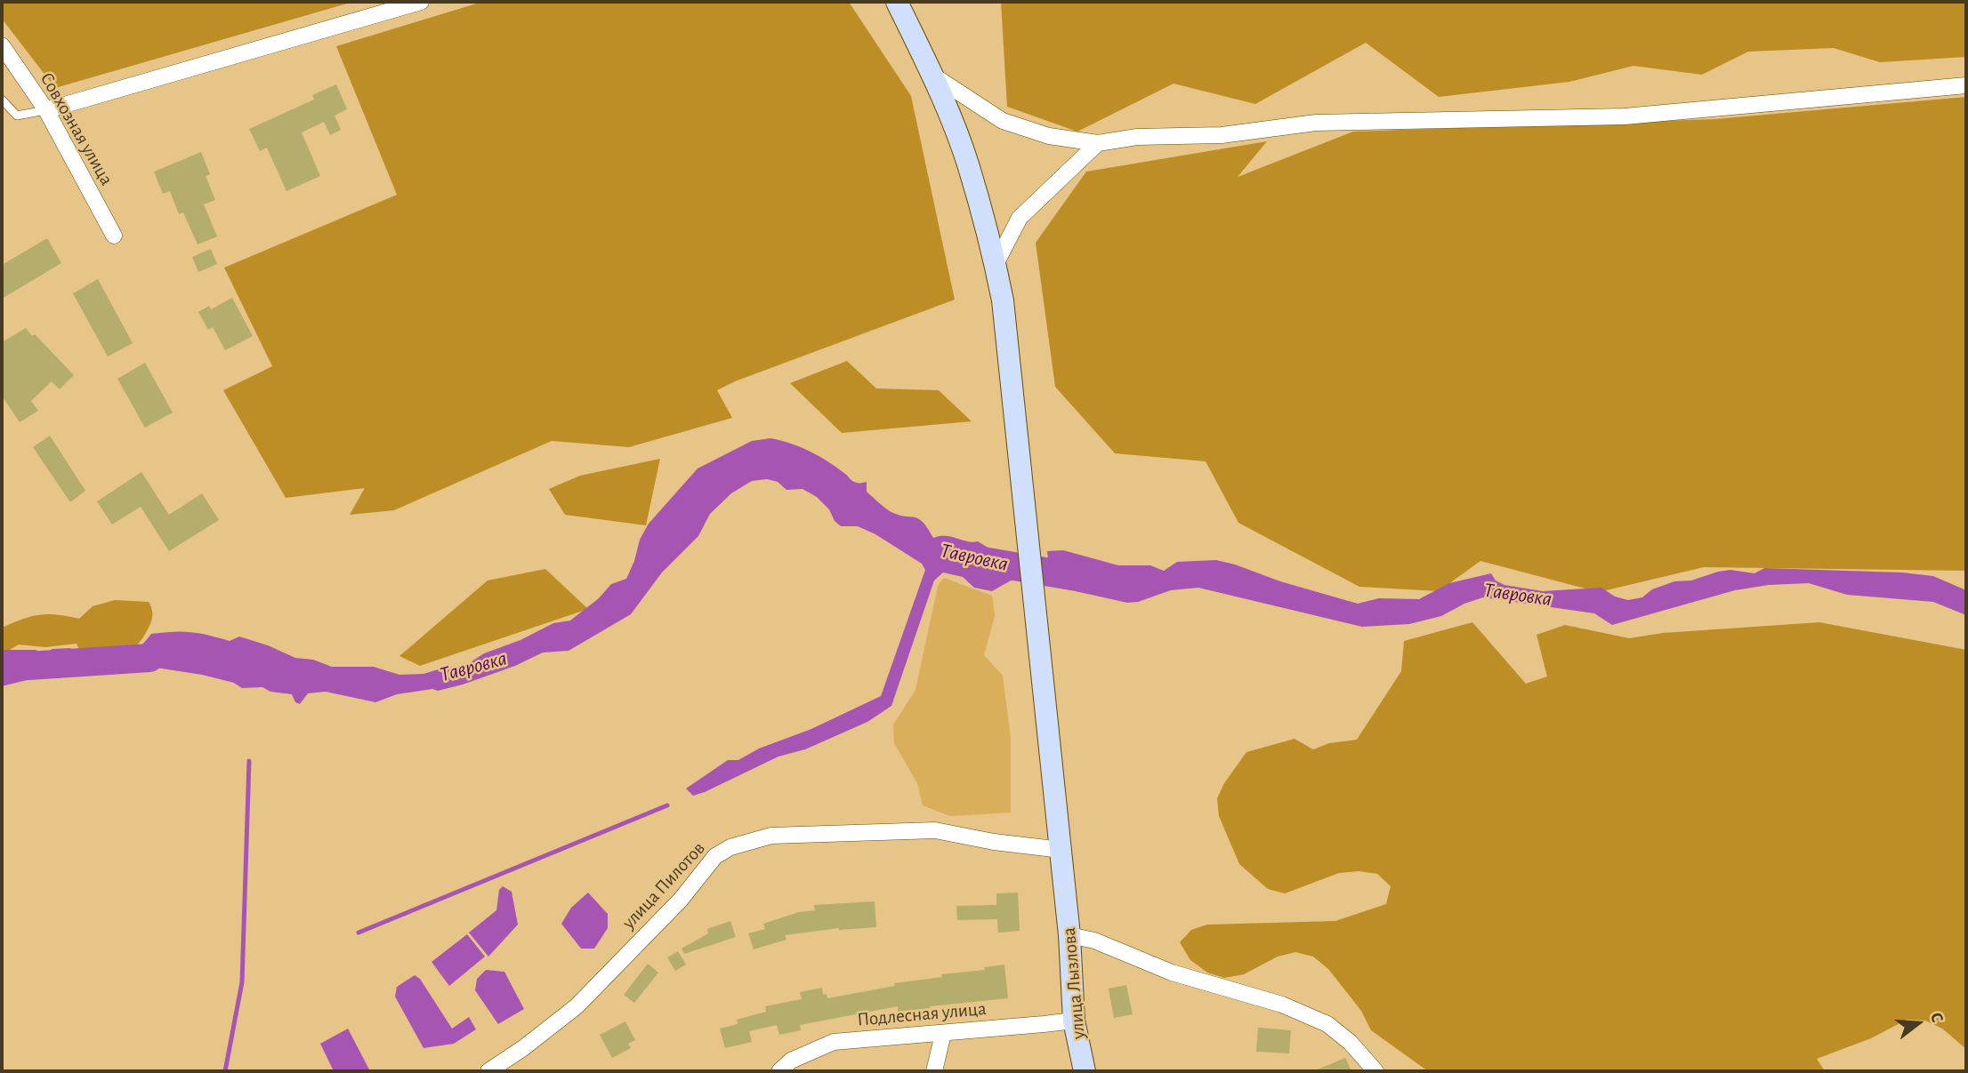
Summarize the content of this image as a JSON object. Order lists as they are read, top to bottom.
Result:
{
  "streets": {
    "street": [
      "Совхозная улица",
      "улица Пилотов",
      "улица Лызлова",
      "Подлесная улица"
    ]
  },
  "crossings": [
    ["улица Пилотов", "улица Лызлова"],
    ["улица Лызлова", "Подлесная улица"]
  ],
  "water": ["Тавровка"],
  "north": "right"
}
